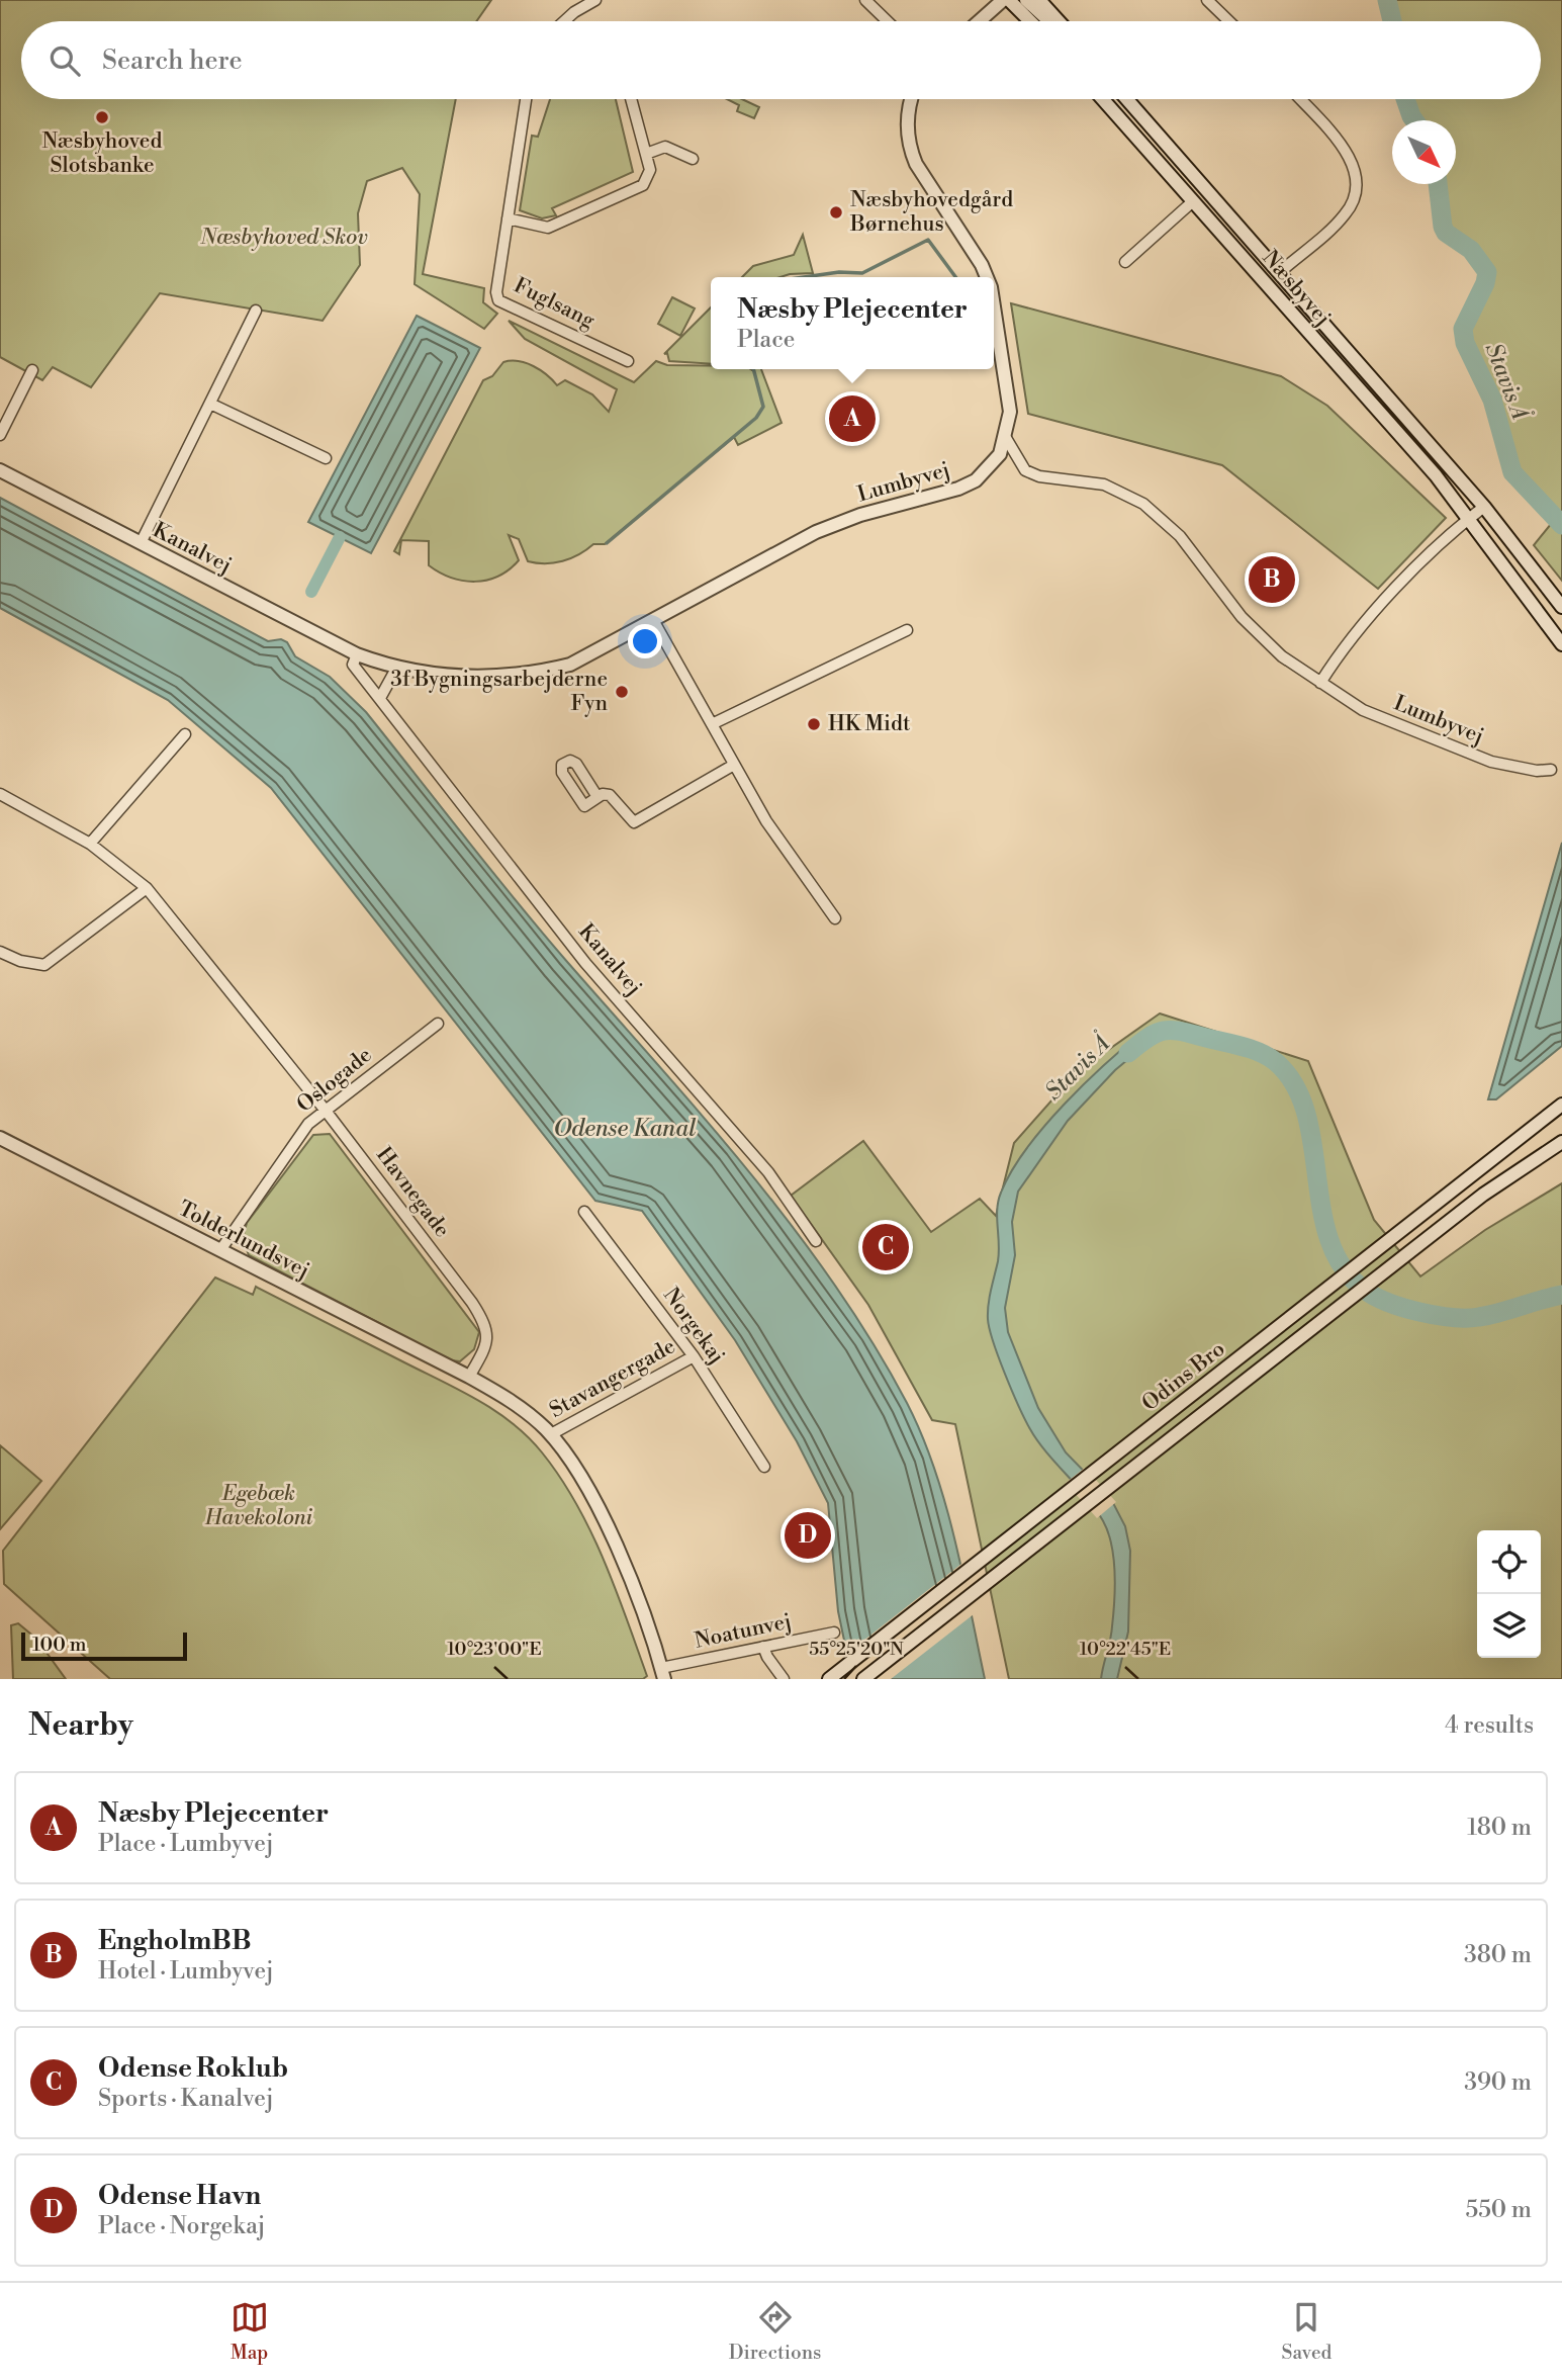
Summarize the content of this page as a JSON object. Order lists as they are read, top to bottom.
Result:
{
  "streets": {
    "main road": [
      "Næsbyvej",
      "Lumbyvej",
      "Kanalvej",
      "Tolderlundsvej",
      "Odins Bro"
    ],
    "street": [
      "Fuglsang",
      "Oslogade",
      "Havnegade",
      "Norgekaj",
      "Stavangergade",
      "Noatunvej"
    ]
  },
  "crossings": [
    ["Lumbyvej", "Kanalvej"],
    ["Oslogade", "Havnegade"],
    ["Oslogade", "Tolderlundsvej"],
    ["Havnegade", "Tolderlundsvej"],
    ["Norgekaj", "Stavangergade"]
  ],
  "water": ["Stavis Å", "Odense Kanal"],
  "parks": ["Næsbyhoved Skov", "Egebæk Havekoloni"],
  "places": [
    "Næsbyhoved Slotsbanke",
    "Næsbyhovedgård Børnehus",
    "3f Bygningsarbejderne Fyn",
    "HK Midt"
  ],
  "scale_bar": "100 m",
  "north": "bottom right",
  "page": {
    "search": "Search here",
    "popup": ["Næsby Plejecenter", "Place"],
    "pins": [
      "A",
      "B",
      "C",
      "D"
    ],
    "scale": "100 m",
    "heading": ["Nearby", "4 results"],
    "list": [
      {
        "mark": "A",
        "name": "Næsby Plejecenter",
        "note": "Place · Lumbyvej",
        "value": "180 m"
      },
      {
        "mark": "B",
        "name": "EngholmBB",
        "note": "Hotel · Lumbyvej",
        "value": "380 m"
      },
      {
        "mark": "C",
        "name": "Odense Roklub",
        "note": "Sports · Kanalvej",
        "value": "390 m"
      },
      {
        "mark": "D",
        "name": "Odense Havn",
        "note": "Place · Norgekaj",
        "value": "550 m"
      }
    ],
    "nav": ["Map", "Directions", "Saved"]
  },
  "coordinates": ["55°25'20\"N", "10°23'00\"E", "10°22'45\"E"]
}
